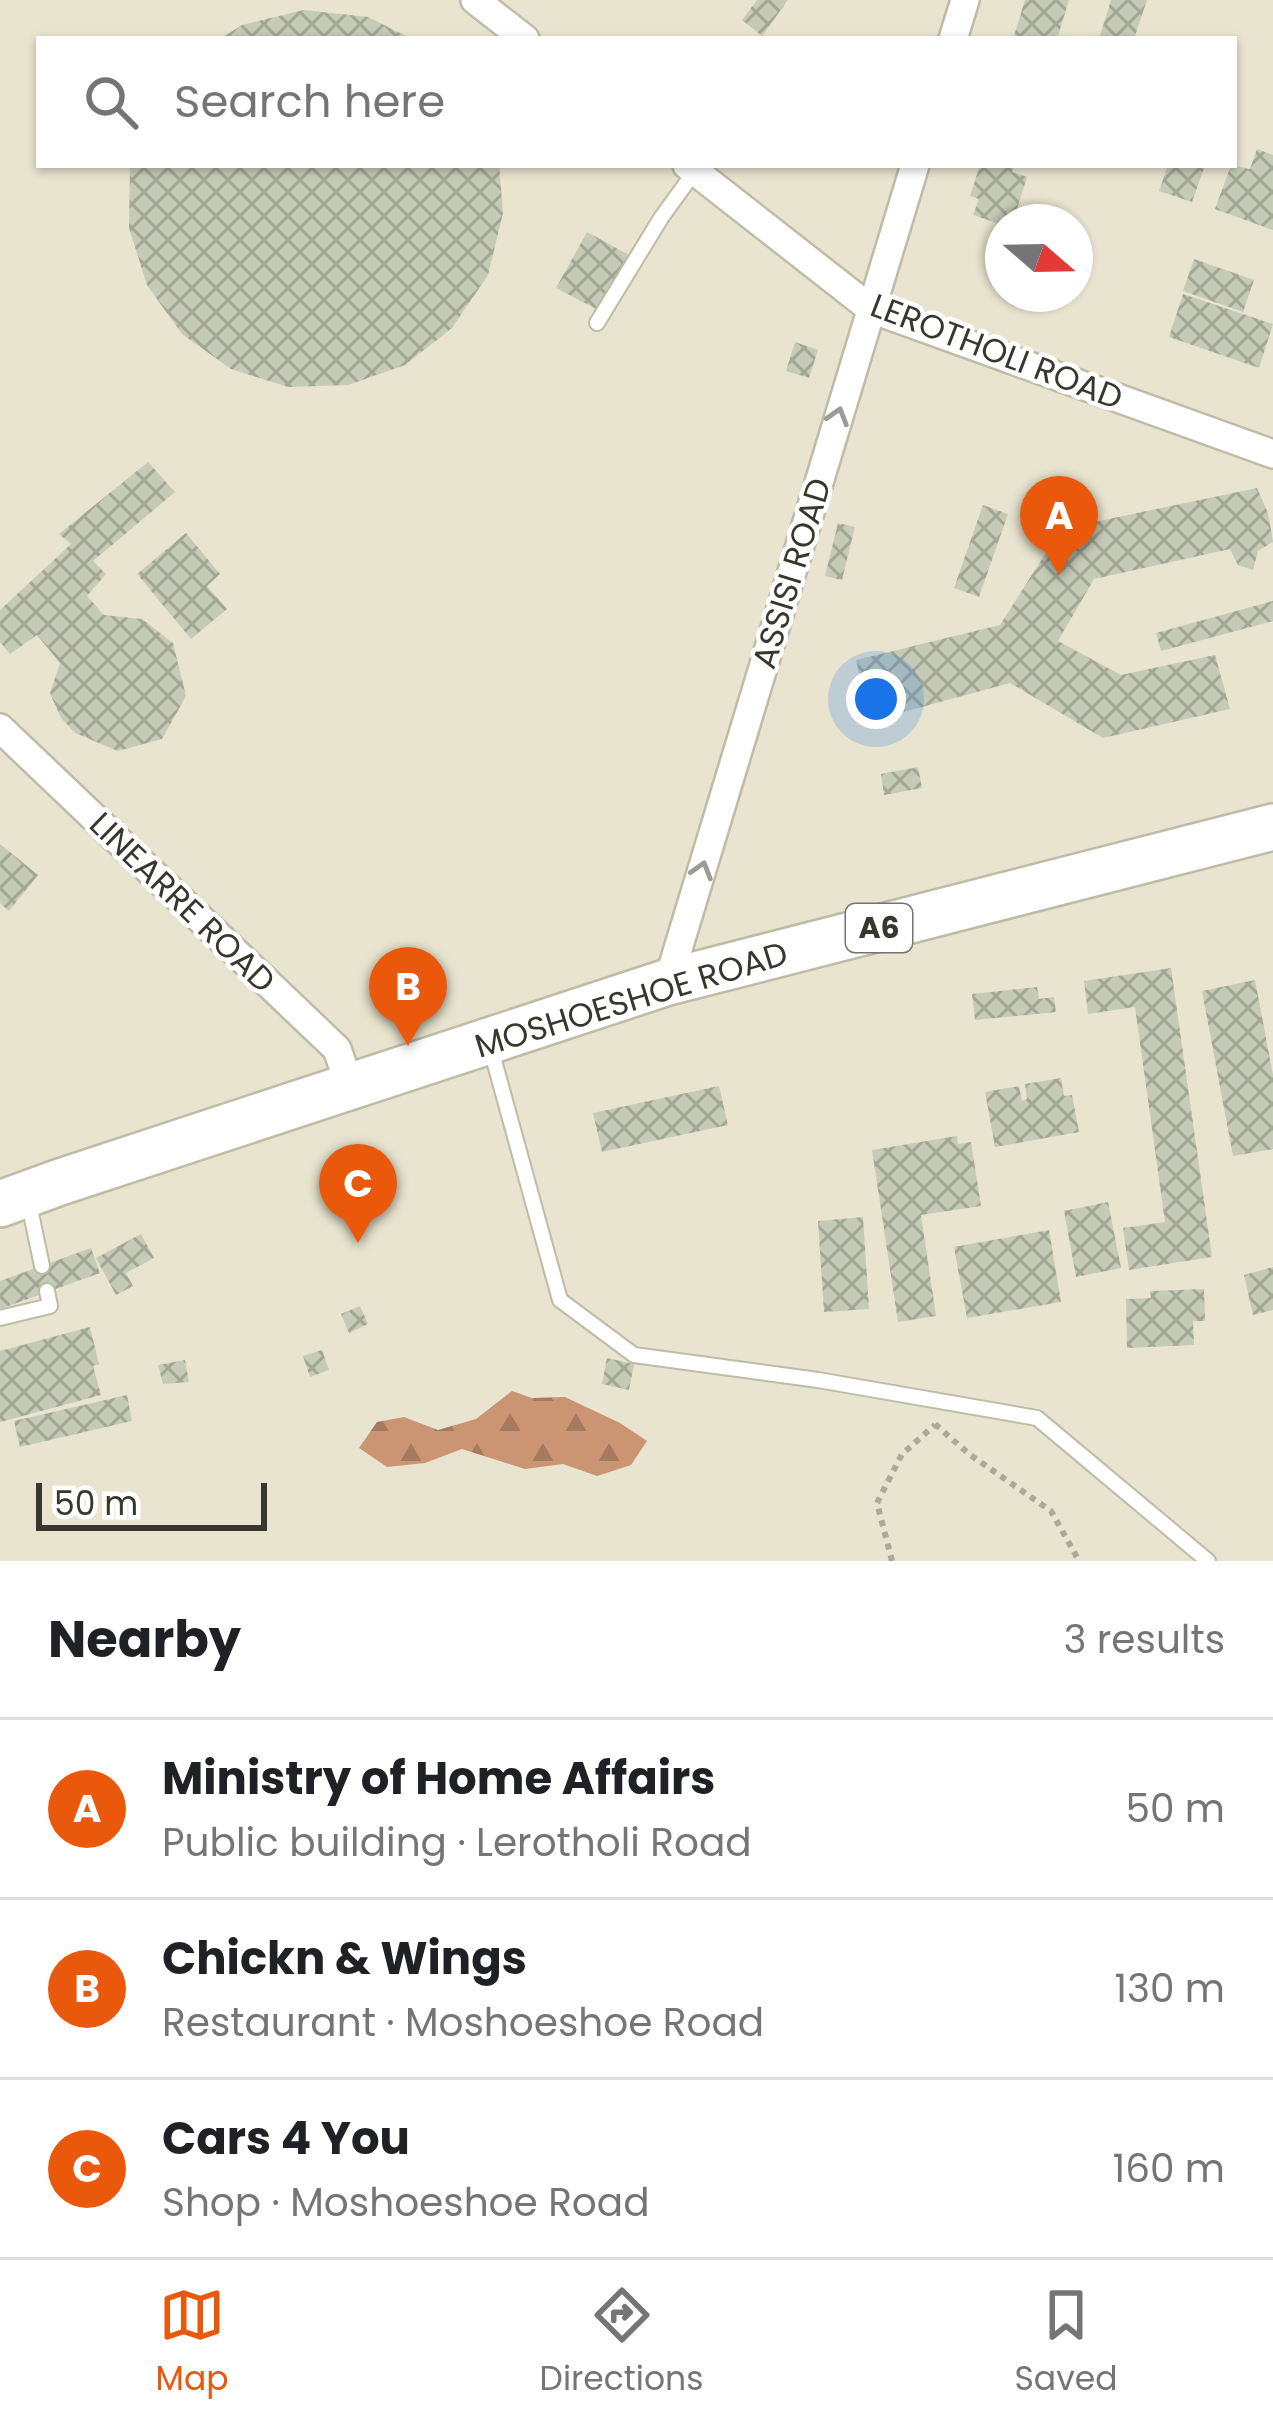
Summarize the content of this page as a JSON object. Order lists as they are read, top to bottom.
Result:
{
  "streets": {
    "main road": ["A6", "MOSHOESHOE ROAD"],
    "street": ["LEROTHOLI ROAD", "ASSISI ROAD", "LINEARRE ROAD"]
  },
  "crossings": [
    ["LEROTHOLI ROAD", "ASSISI ROAD"],
    ["ASSISI ROAD", "MOSHOESHOE ROAD"],
    ["LINEARRE ROAD", "MOSHOESHOE ROAD"]
  ],
  "one_way": ["ASSISI ROAD"],
  "scale_bar": "50 m",
  "north": "right",
  "page": {
    "search": "Search here",
    "pins": ["A", "B", "C"],
    "scale": "50 m",
    "heading": ["Nearby", "3 results"],
    "list": [
      {
        "mark": "A",
        "name": "Ministry of Home Affairs",
        "note": "Public building · Lerotholi Road",
        "value": "50 m"
      },
      {
        "mark": "B",
        "name": "Chickn & Wings",
        "note": "Restaurant · Moshoeshoe Road",
        "value": "130 m"
      },
      {
        "mark": "C",
        "name": "Cars 4 You",
        "note": "Shop · Moshoeshoe Road",
        "value": "160 m"
      }
    ],
    "nav": ["Map", "Directions", "Saved"]
  }
}
